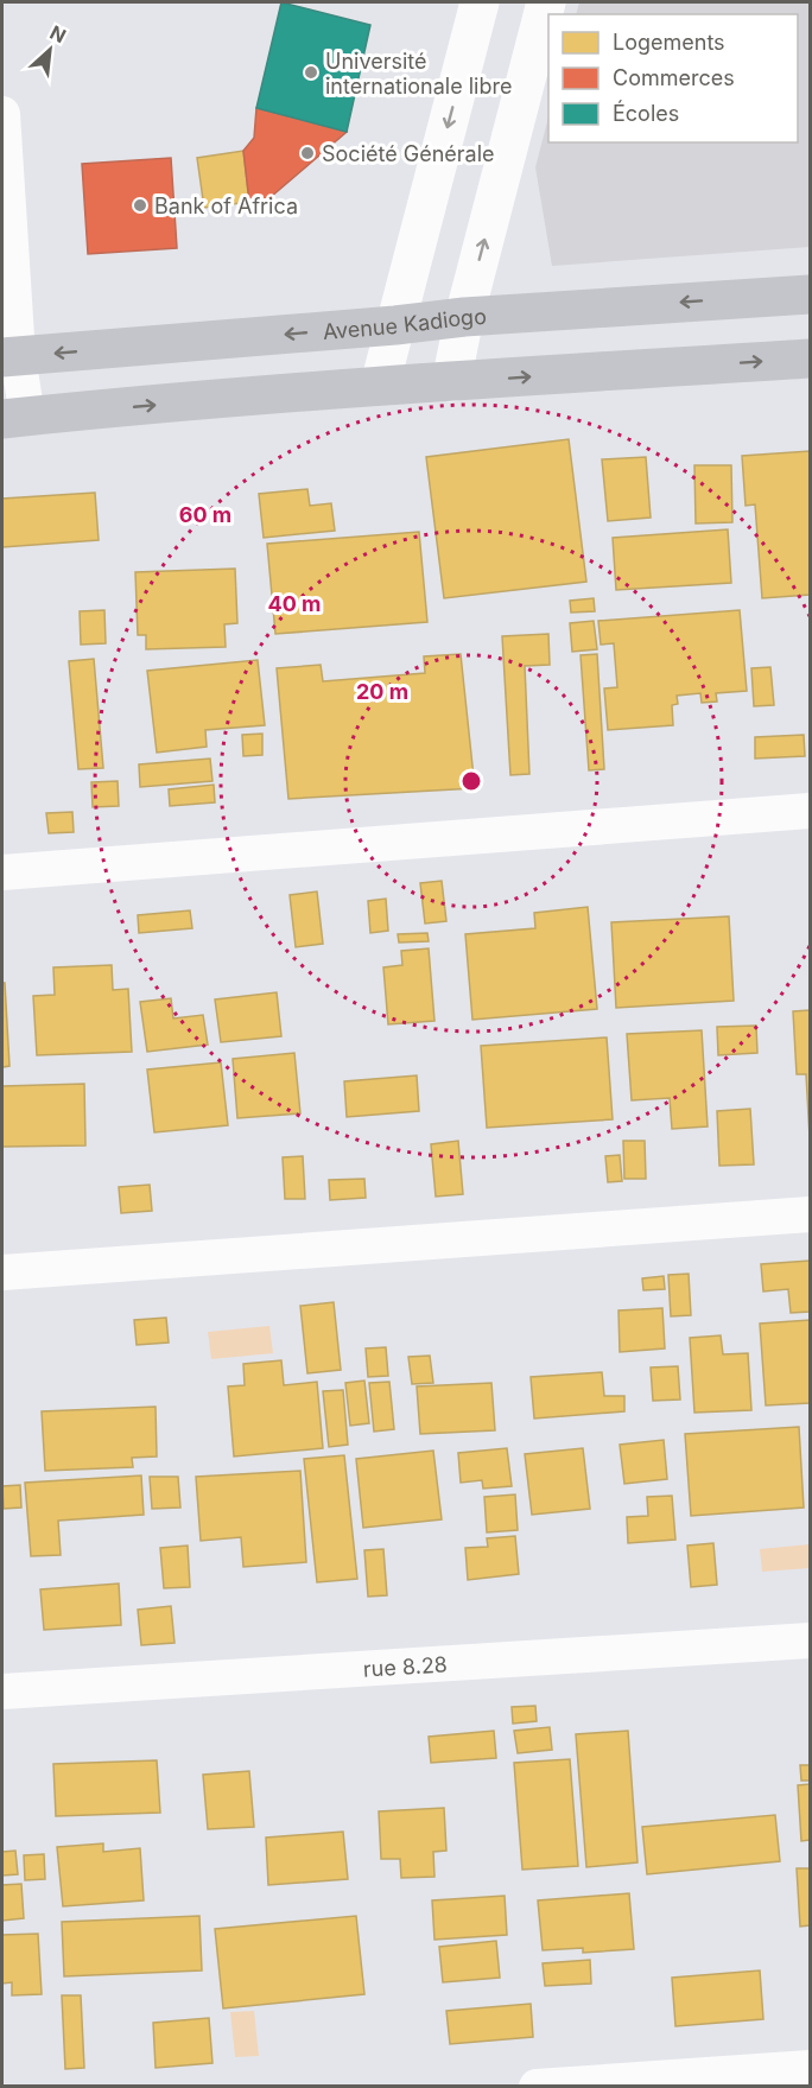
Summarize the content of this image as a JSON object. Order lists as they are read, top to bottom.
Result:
{
  "streets": {
    "highway": ["Avenue Kadiogo"],
    "street": ["rue 8.28"]
  },
  "places": ["Université internationale libre", "Société Générale", "Bank of Africa"],
  "legend": ["Logements", "Commerces", "Écoles"],
  "north": "top right",
  "rings": ["60 m", "40 m", "20 m"]
}
